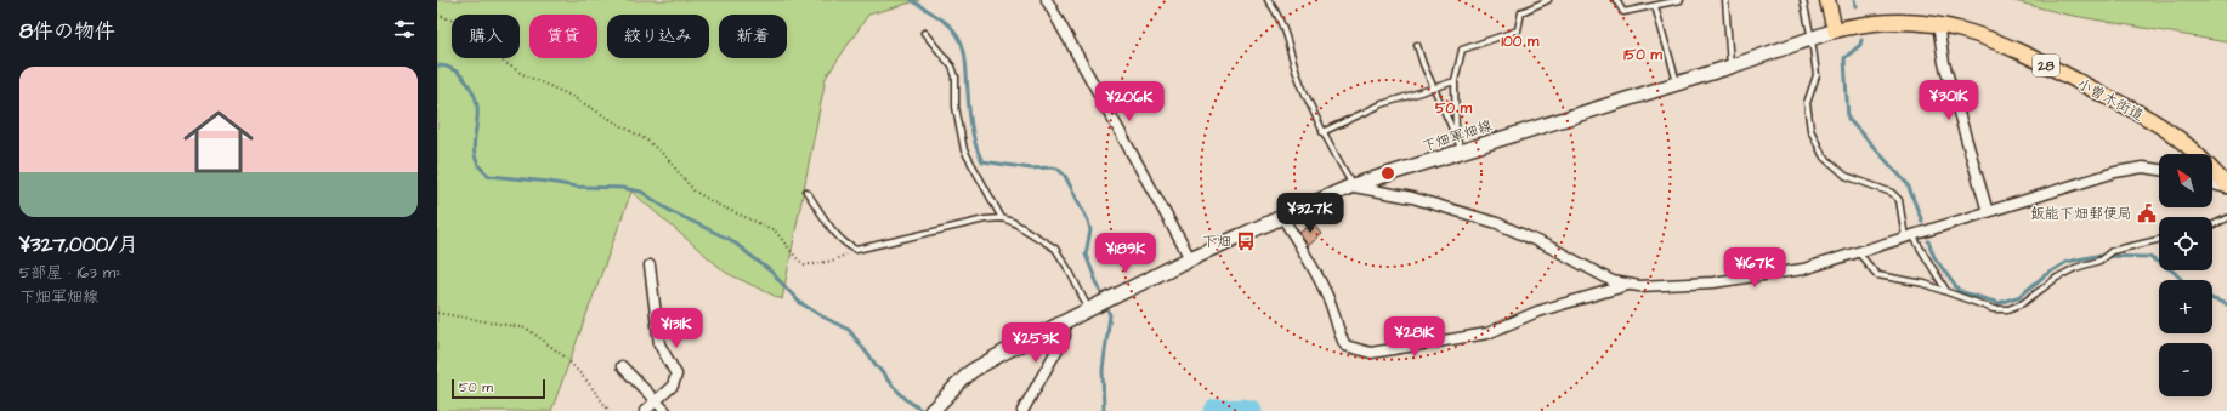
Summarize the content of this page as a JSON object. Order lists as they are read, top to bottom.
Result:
{
  "streets": {
    "main road": ["28", "小曽木街道", "下畑軍畑線"]
  },
  "crossings": [
    ["小曽木街道", "下畑軍畑線"]
  ],
  "places": {
    "public building": ["飯能下畑郵便局"],
    "bus stop": ["下畑"]
  },
  "scale_bar": "50 m",
  "north": "top left",
  "page": {
    "heading": "8件の物件",
    "chip": [
      "購入",
      "賃貸",
      "絞り込み",
      "新着"
    ],
    "list": [
      {
        "name": "¥327,000/月",
        "note": "5部屋 · 163 m² · 下畑軍畑線"
      }
    ],
    "price": [
      "¥301K",
      "¥206K",
      "¥327K",
      "¥189K",
      "¥167K",
      "¥131K",
      "¥281K",
      "¥253K"
    ],
    "map_buttons": ["+", "−"],
    "scale": "50 m"
  },
  "rings": ["100 m", "150 m", "50 m"]
}
